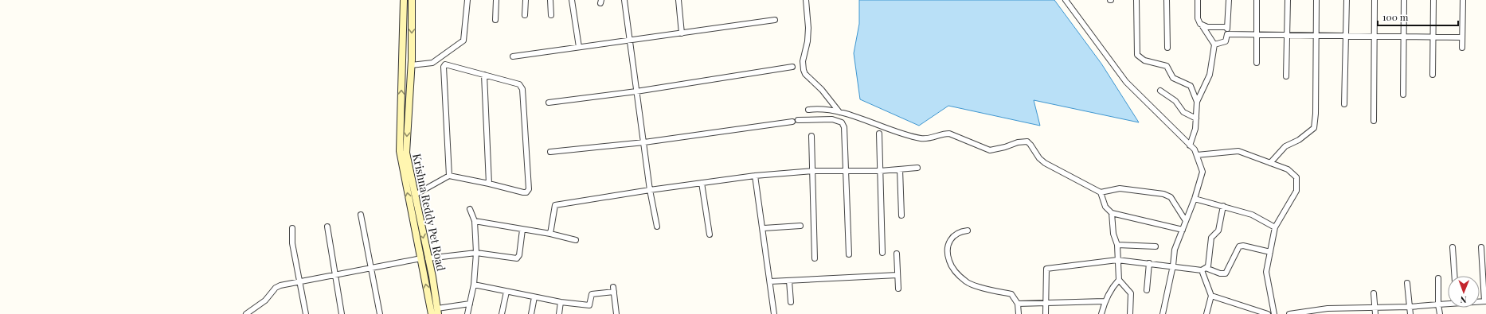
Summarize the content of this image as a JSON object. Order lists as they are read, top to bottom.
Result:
{
  "streets": {
    "main road": ["Krishna Reddy Pet Road"]
  },
  "scale_bar": "100 m",
  "north": "bottom"
}
